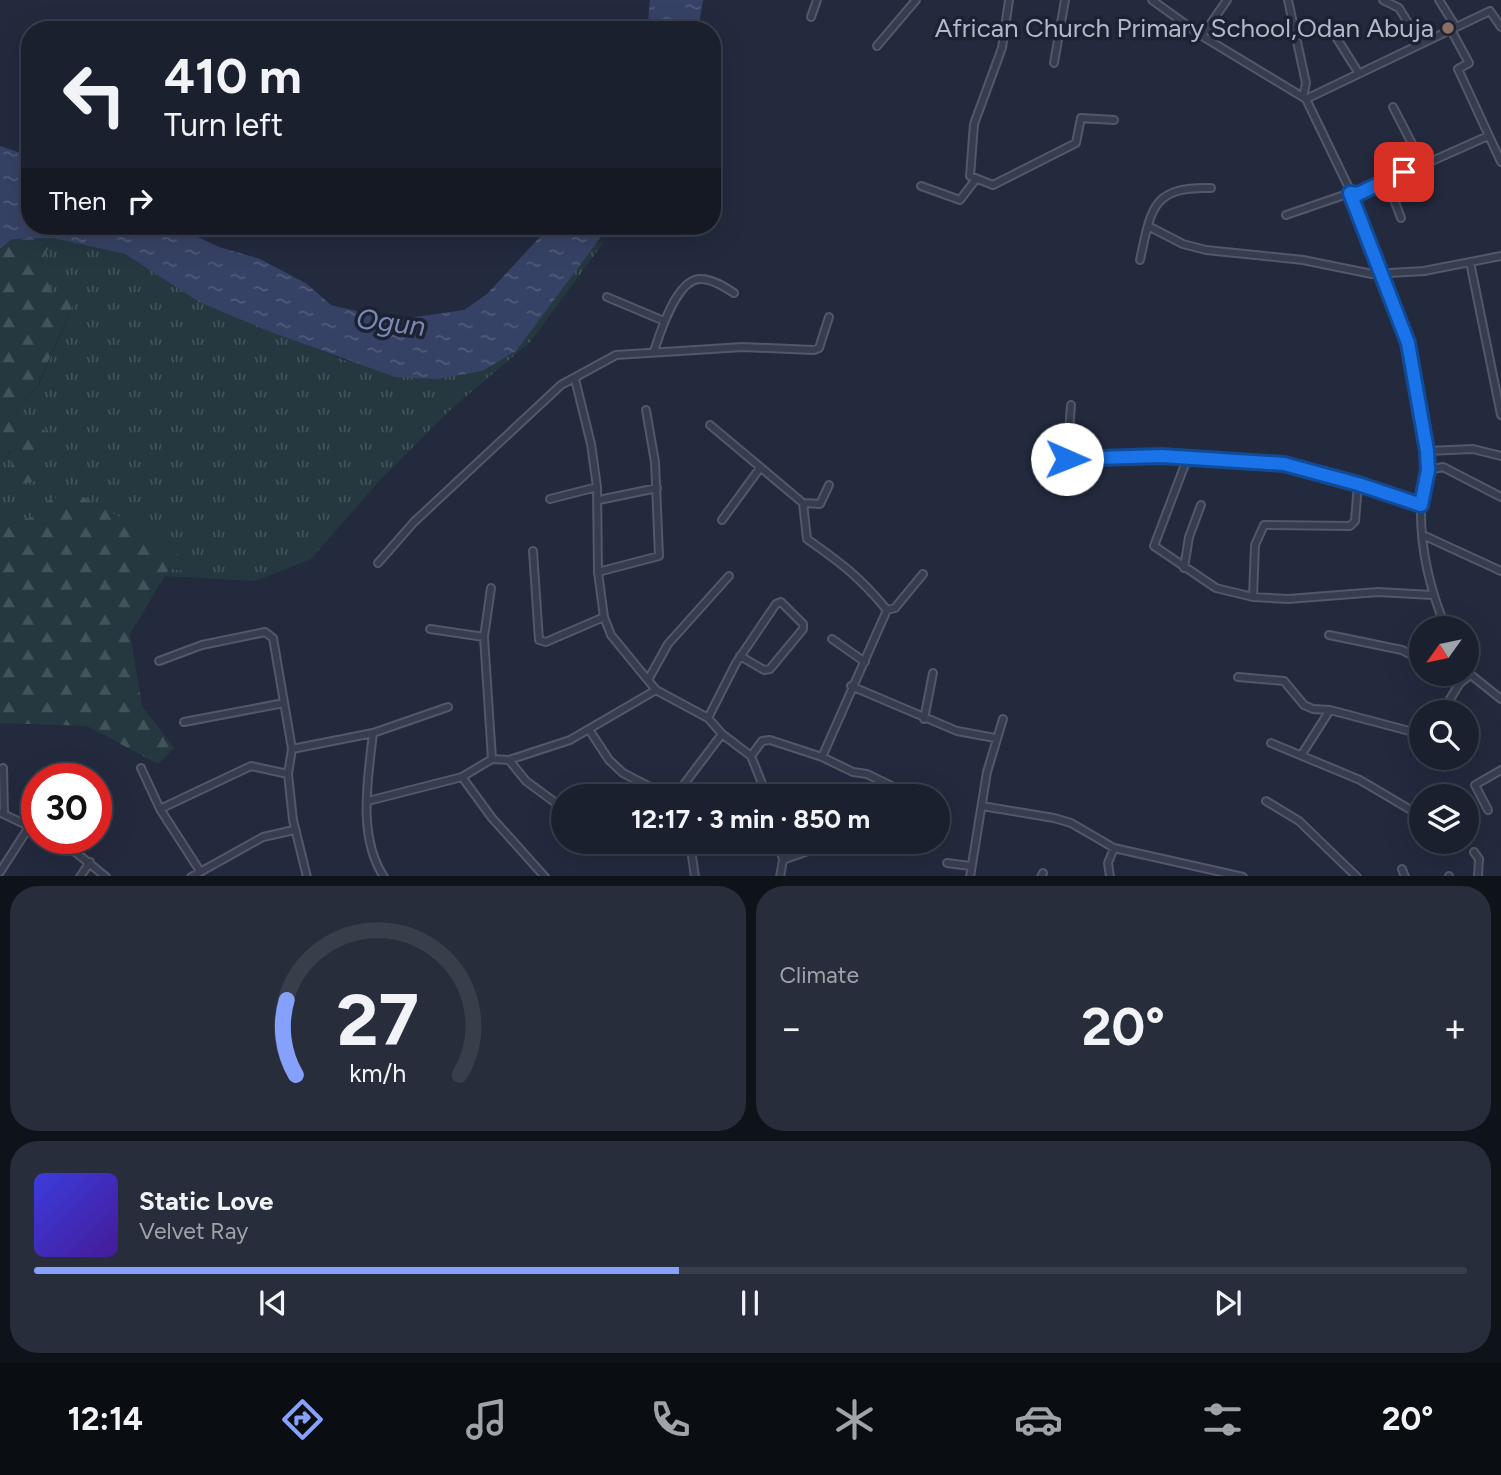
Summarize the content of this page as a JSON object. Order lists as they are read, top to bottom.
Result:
{
  "water": ["Ogun"],
  "places": ["African Church Primary School,Odan Abuja"],
  "north": "bottom left",
  "page": {
    "turn": ["410 m", "Turn left"],
    "then": "Then",
    "limit": "30",
    "trip": "12:17 · 3 min · 850 m",
    "tile": "Climate",
    "heat": ["−", "20°", "+"],
    "song": ["Static Love", "Velvet Ray"],
    "tabs": ["12:14", "20°"],
    "gauge": ["27", "km/h"]
  }
}
